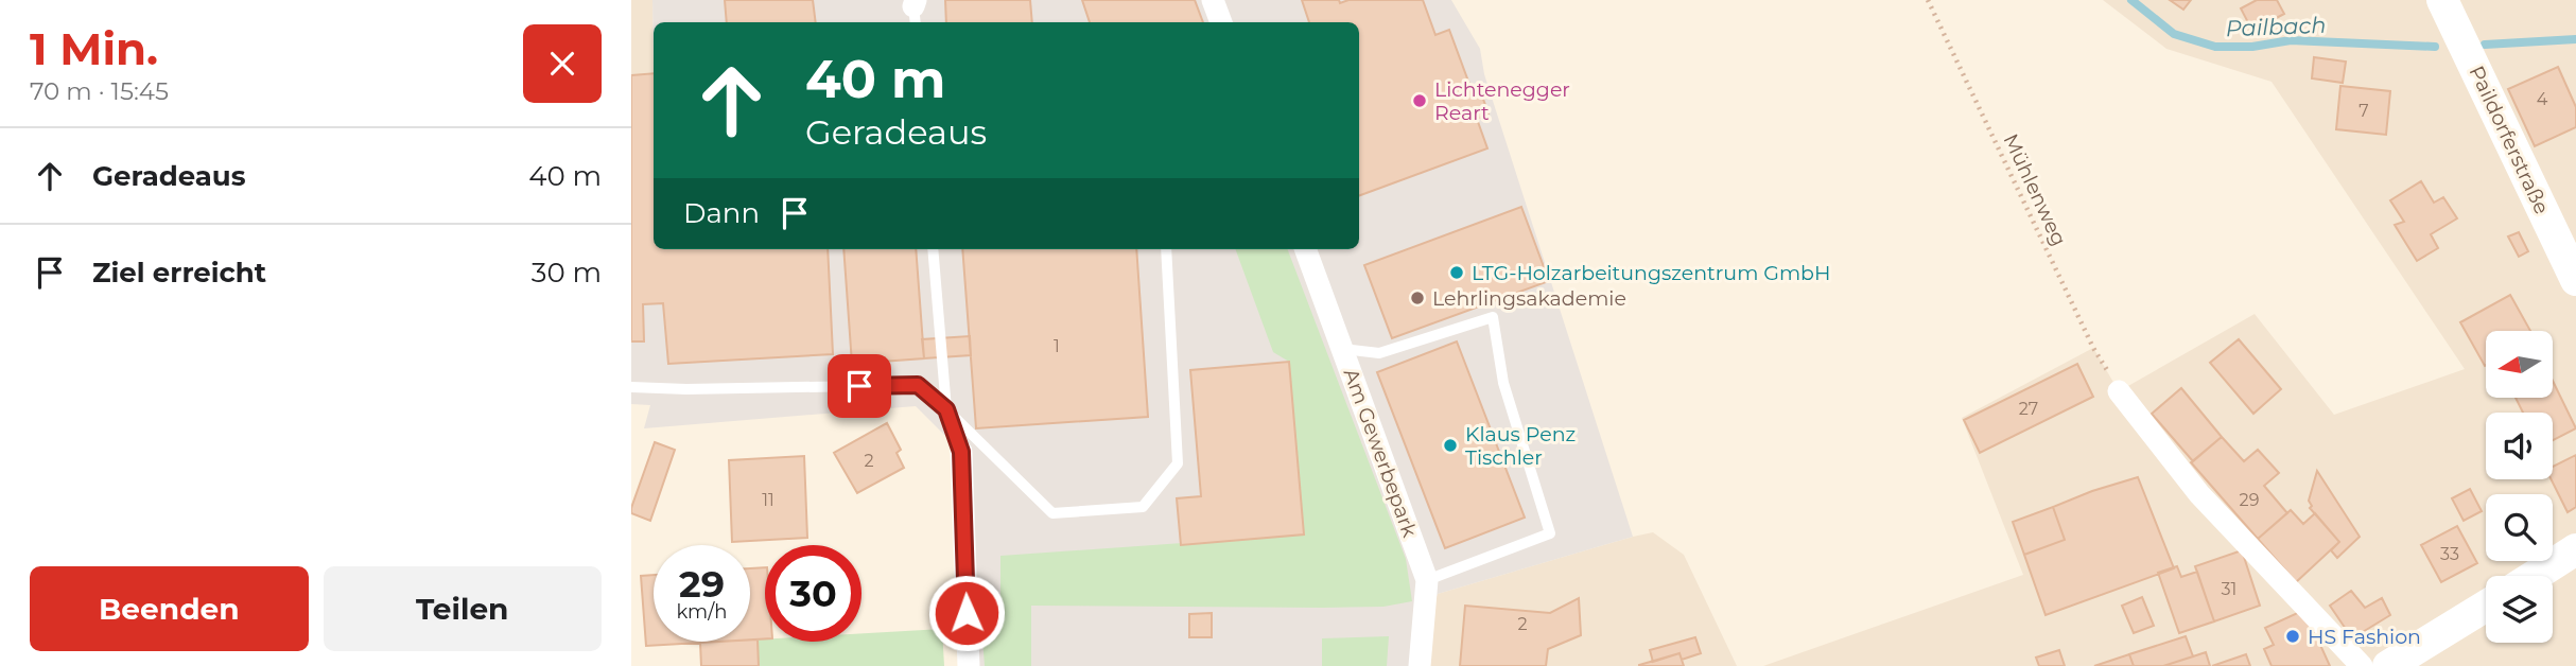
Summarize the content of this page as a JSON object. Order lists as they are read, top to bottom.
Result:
{
  "streets": {
    "street": ["Paildorferstraße", "Am Gewerbepark"],
    "path": ["Mühlenweg"]
  },
  "water": ["Pailbach"],
  "places": [
    "Lichtenegger Reart",
    "LTG-Holzarbeitungszentrum GmbH",
    "Lehrlingsakademie",
    "Klaus Penz Tischler",
    "HS Fashion"
  ],
  "house_numbers": [
    "4",
    "7",
    "1",
    "27",
    "2",
    "11",
    "29",
    "33",
    "31",
    "2"
  ],
  "north": "left",
  "page": {
    "heading": ["1 Min.", "70 m · 15:45"],
    "turn": ["40 m", "Geradeaus"],
    "list": [
      {
        "name": "Geradeaus",
        "value": "40 m"
      },
      {
        "name": "Ziel erreicht",
        "value": "30 m"
      }
    ],
    "then": "Dann",
    "speed": "29 km/h",
    "limit": "30",
    "buttons": ["Beenden", "Teilen"]
  }
}
